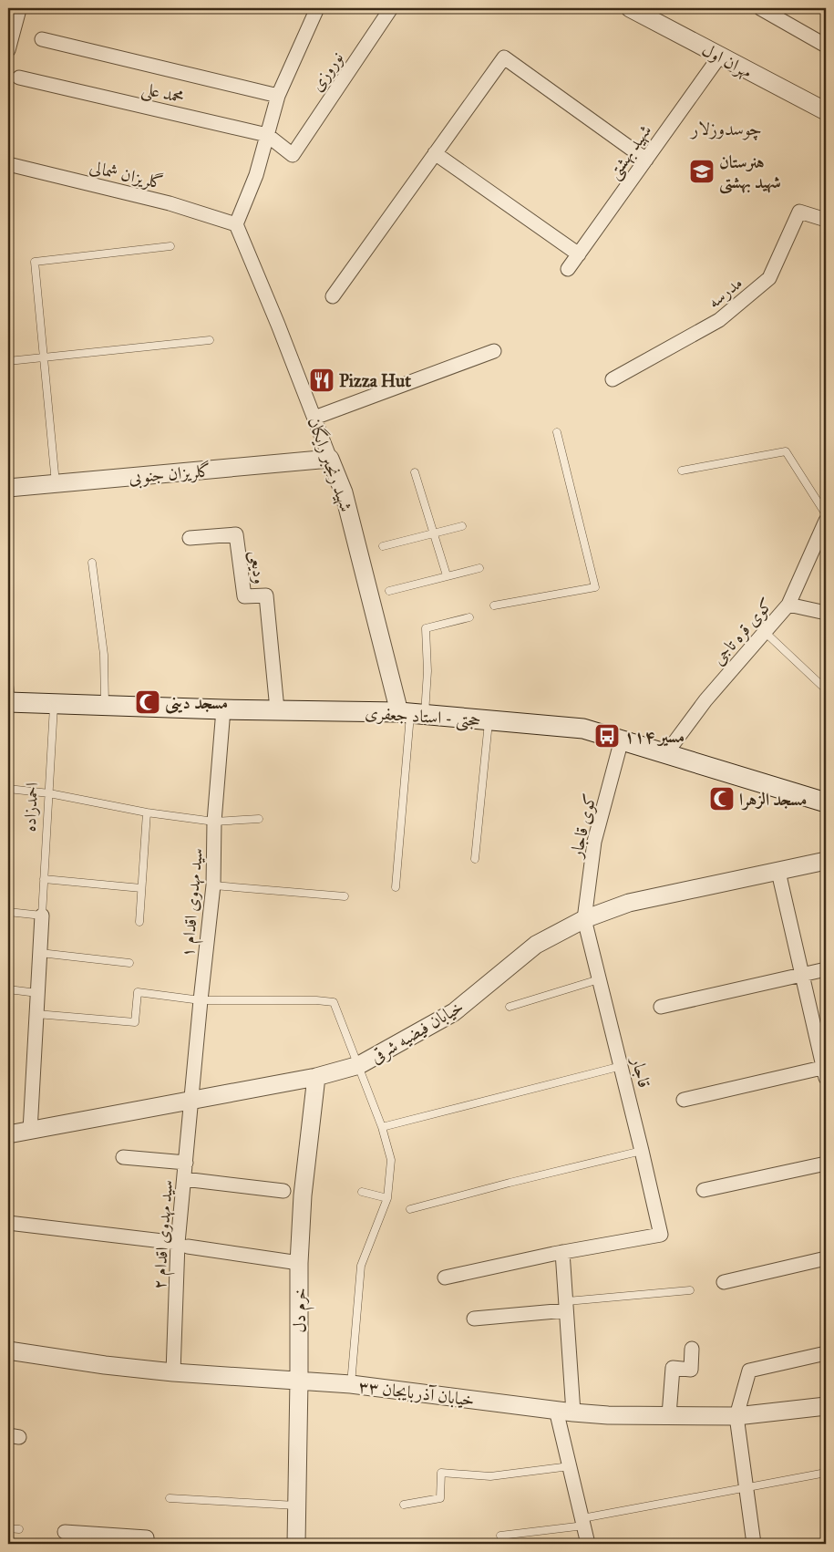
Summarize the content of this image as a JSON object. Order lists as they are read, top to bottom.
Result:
{
  "streets": {
    "main road": ["حجتی - استاد جعفری"],
    "street": [
      "مهران اول",
      "نوروزی",
      "محمد علی",
      "شهید بهشتی",
      "گلریزان شمالی",
      "مدرسه",
      "شهید رنجبر رایگان",
      "گلریزان جنوبی",
      "ودیعی",
      "کوی قره تاجی",
      "احمدزاده",
      "کوی قاجار",
      "سید مهدوی اقدام ۱",
      "خیابان فیضیه شرقی",
      "قاجار",
      "سید مهدوی اقدام ۲",
      "خرم دل",
      "خیابان آذربایجان ۳۳"
    ]
  },
  "crossings": [
    ["مهران اول", "شهید بهشتی"],
    ["نوروزی", "محمد علی"],
    ["گلریزان شمالی", "شهید رنجبر رایگان"],
    ["شهید رنجبر رایگان", "گلریزان جنوبی"],
    ["شهید رنجبر رایگان", "حجتی - استاد جعفری"],
    ["ودیعی", "حجتی - استاد جعفری"],
    ["کوی قره تاجی", "حجتی - استاد جعفری"],
    ["حجتی - استاد جعفری", "احمدزاده"],
    ["حجتی - استاد جعفری", "کوی قاجار"],
    ["حجتی - استاد جعفری", "سید مهدوی اقدام ۱"],
    ["احمدزاده", "خیابان فیضیه شرقی"],
    ["کوی قاجار", "خیابان فیضیه شرقی"],
    ["کوی قاجار", "قاجار"],
    ["سید مهدوی اقدام ۱", "خیابان فیضیه شرقی"],
    ["سید مهدوی اقدام ۱", "سید مهدوی اقدام ۲"],
    ["خیابان فیضیه شرقی", "قاجار"],
    ["خیابان فیضیه شرقی", "سید مهدوی اقدام ۲"],
    ["خیابان فیضیه شرقی", "خرم دل"],
    ["سید مهدوی اقدام ۲", "خیابان آذربایجان ۳۳"],
    ["خرم دل", "خیابان آذربایجان ۳۳"]
  ],
  "districts": ["چوسدوزلار"],
  "places": {
    "school or university": ["هنرستان شهید بهشتی"],
    "restaurant": ["Pizza Hut"],
    "mosque": ["مسجد دینی", "مسجد الزهرا"],
    "bus stop": ["مسیر ۱۱۴"]
  }
}
